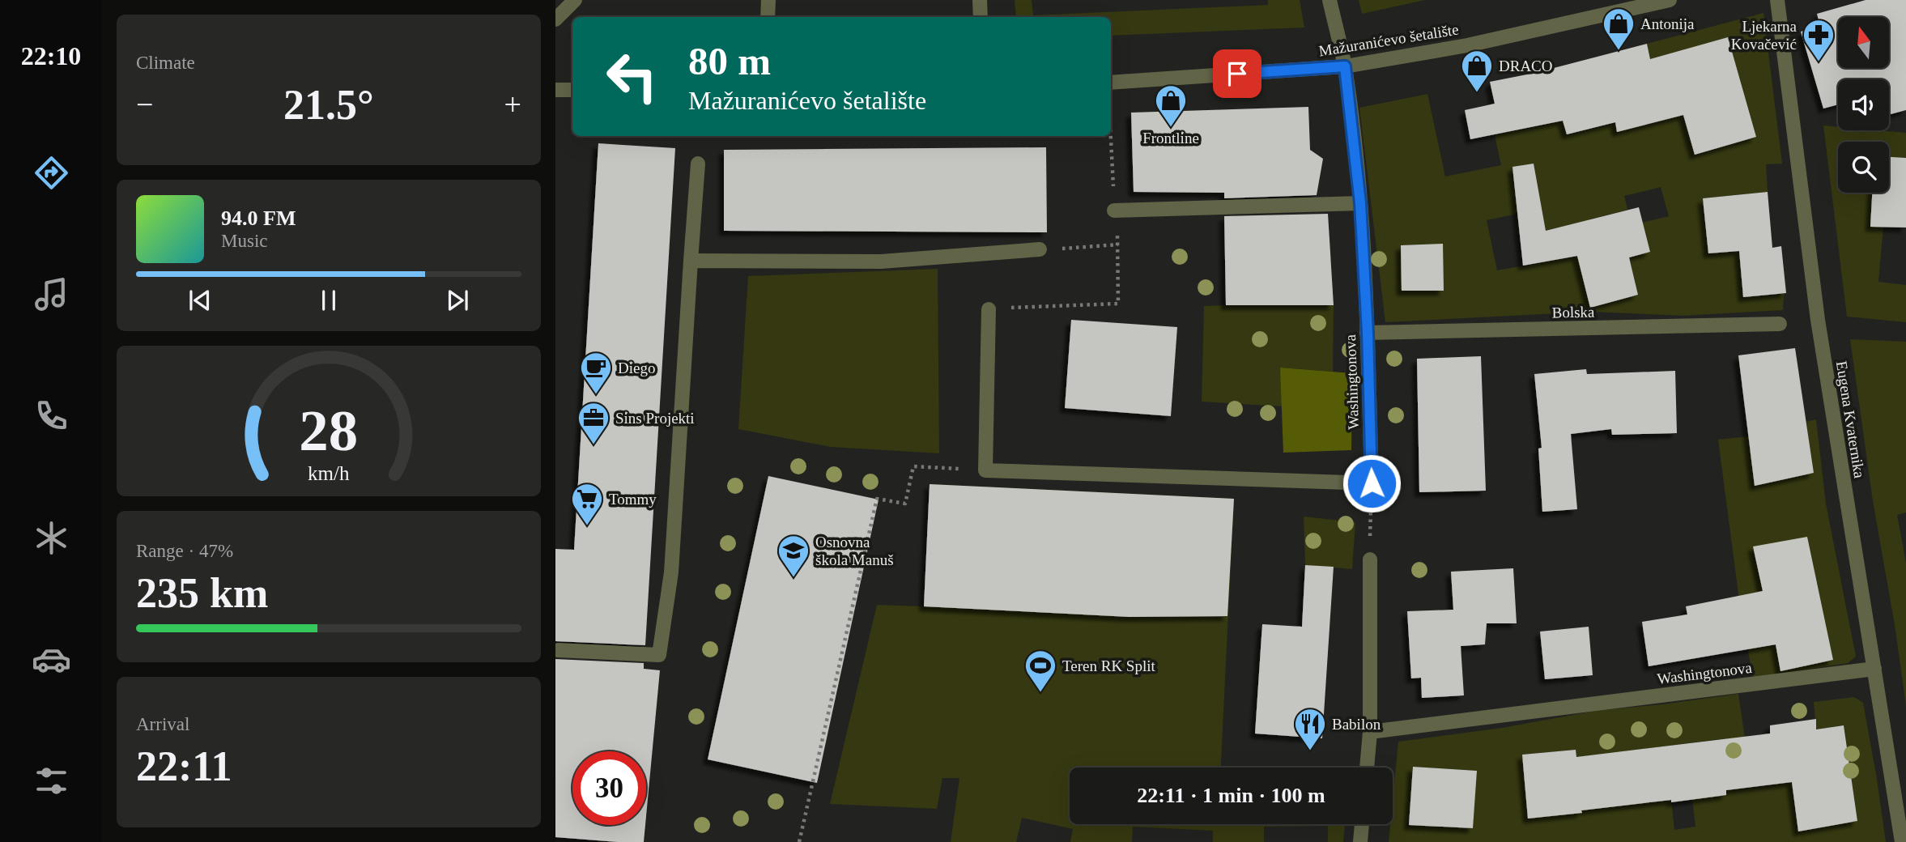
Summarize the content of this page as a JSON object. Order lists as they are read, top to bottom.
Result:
{
  "streets": {
    "street": [
      "Mažuranićevo šetalište",
      "Bolska",
      "Washingtonova",
      "Eugena Kvaternika"
    ]
  },
  "crossings": [
    ["Mažuranićevo šetalište", "Washingtonova"],
    ["Bolska", "Washingtonova"],
    ["Washingtonova", "Eugena Kvaternika"]
  ],
  "places": {
    "shop": ["Antonija", "DRACO", "Frontline"],
    "pharmacy": ["Ljekarna Kovačević"],
    "cafe": ["Diego"],
    "office": ["Sins Projekti"],
    "supermarket": ["Tommy"],
    "school or university": ["Osnovna škola Manuš"],
    "sports": ["Teren RK Split"],
    "restaurant": ["Babilon"]
  },
  "north": "top",
  "page": {
    "tabs": "22:10",
    "tile": [
      "Climate",
      ["Range · 47%", "235 km"],
      ["Arrival", "22:11"]
    ],
    "turn": ["80 m", "Mažuranićevo šetalište"],
    "heat": ["−", "21.5°", "+"],
    "song": ["94.0 FM", "Music"],
    "limit": "30",
    "trip": "22:11 · 1 min · 100 m",
    "gauge": ["28", "km/h"]
  }
}
